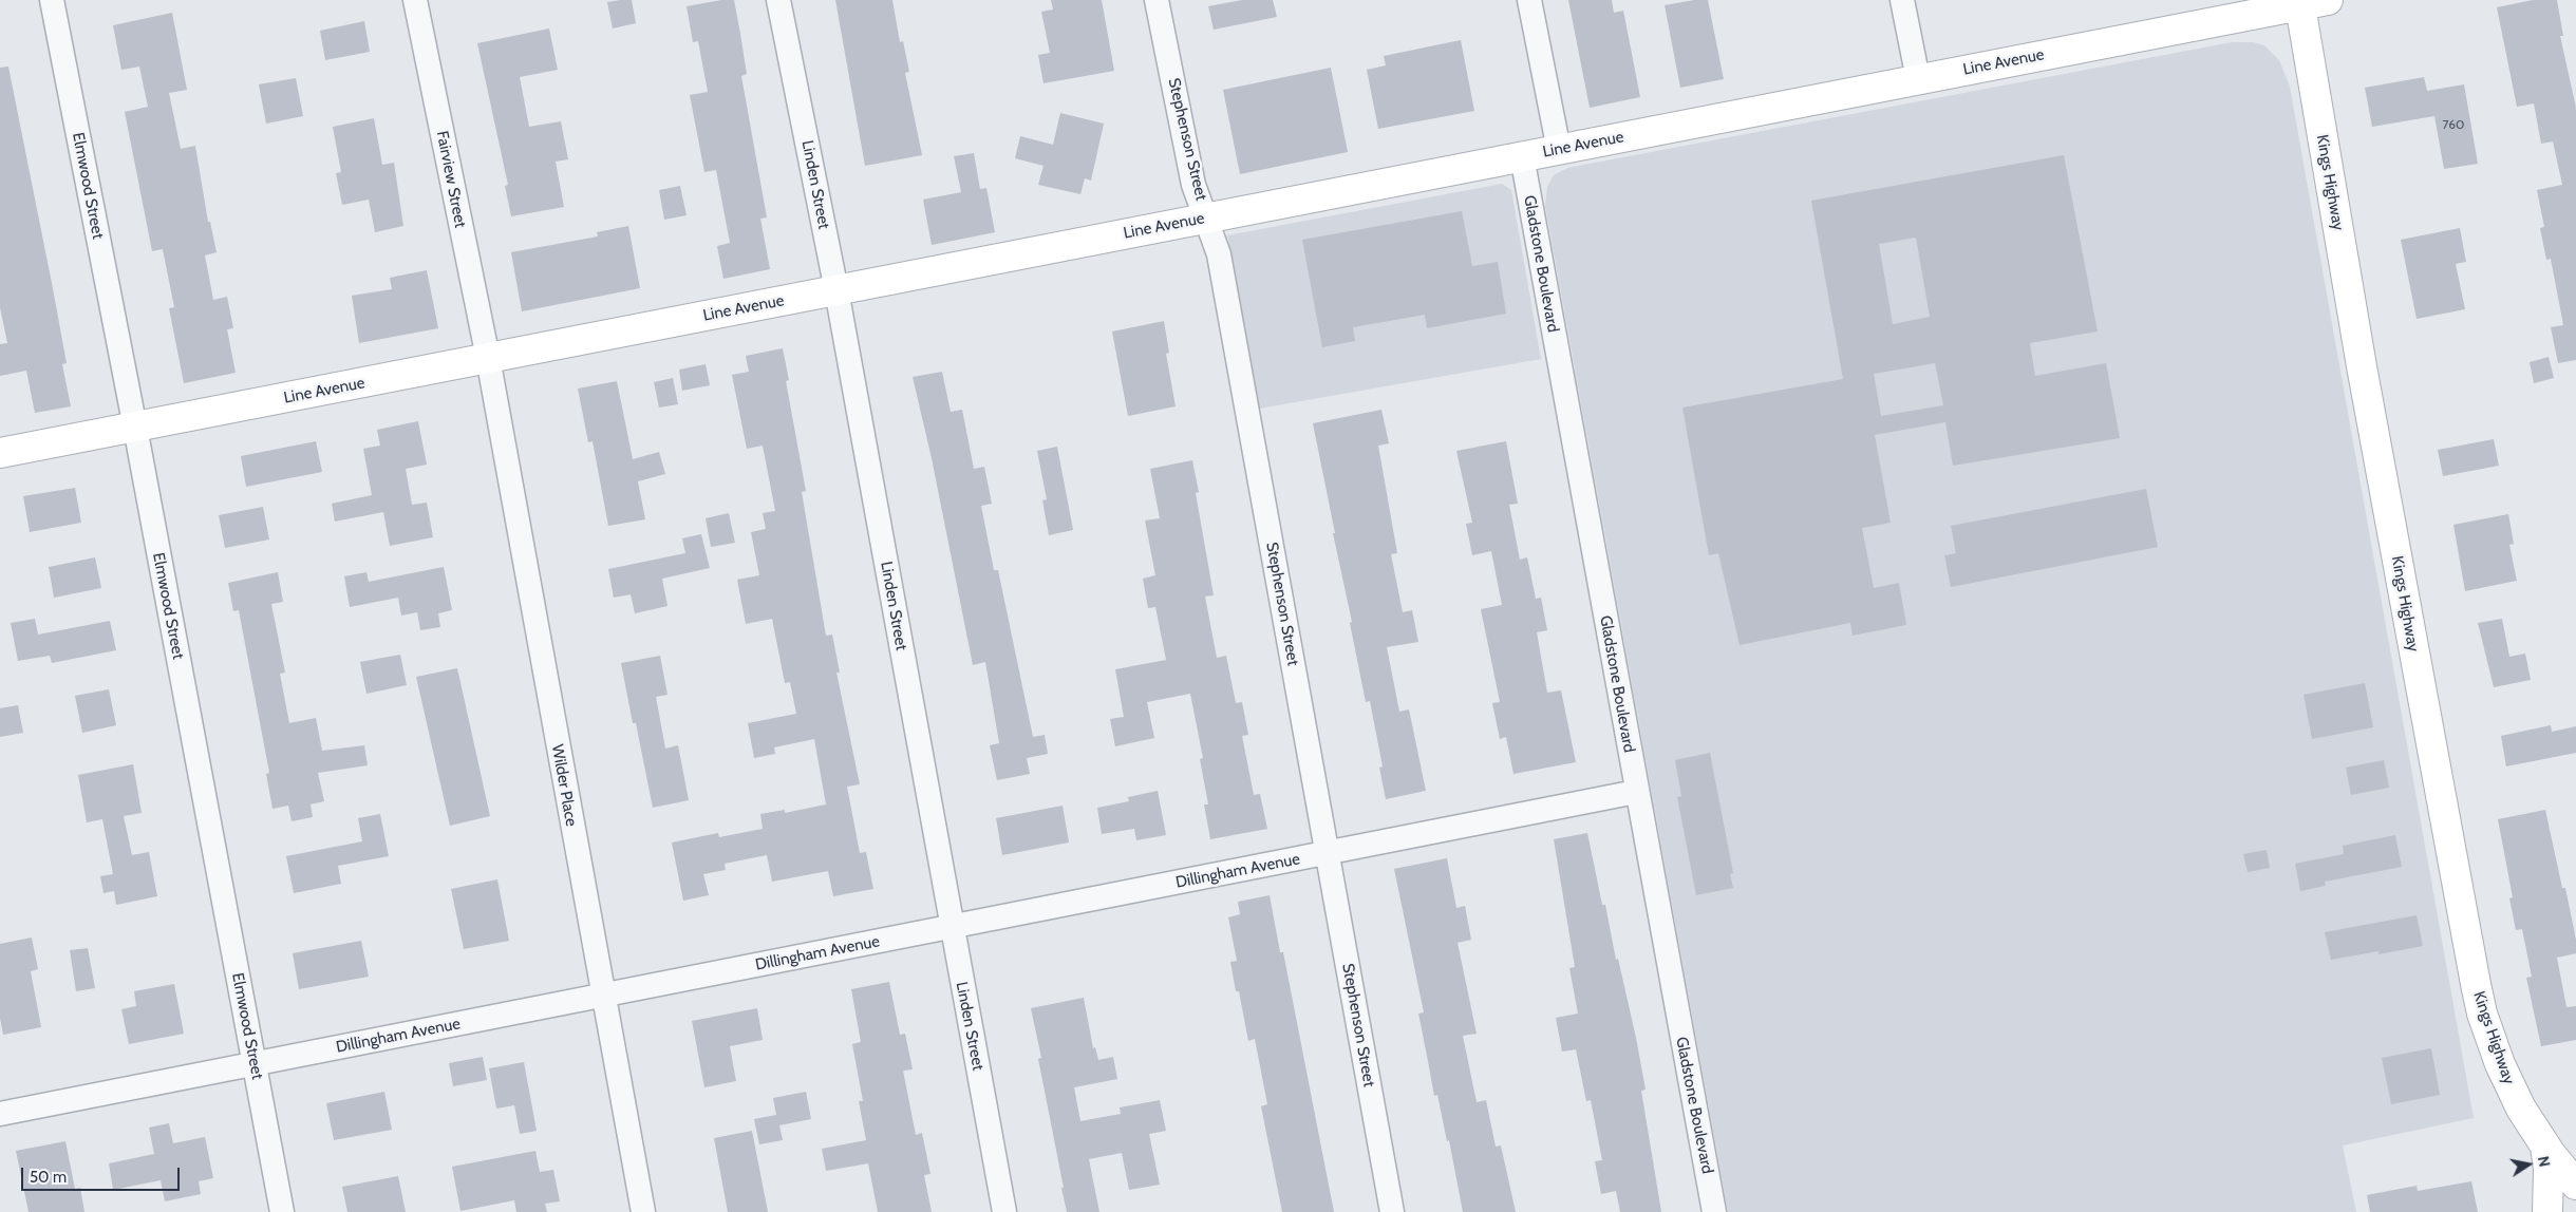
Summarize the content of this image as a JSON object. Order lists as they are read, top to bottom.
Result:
{
  "streets": {
    "main road": ["Line Avenue", "Kings Highway"],
    "street": [
      "Stephenson Street",
      "Fairview Street",
      "Linden Street",
      "Elmwood Street",
      "Gladstone Boulevard",
      "Wilder Place",
      "Dillingham Avenue"
    ]
  },
  "crossings": [
    ["Line Avenue", "Stephenson Street"],
    ["Line Avenue", "Fairview Street"],
    ["Line Avenue", "Kings Highway"],
    ["Line Avenue", "Linden Street"],
    ["Line Avenue", "Elmwood Street"],
    ["Line Avenue", "Gladstone Boulevard"],
    ["Line Avenue", "Wilder Place"],
    ["Stephenson Street", "Dillingham Avenue"],
    ["Fairview Street", "Wilder Place"],
    ["Linden Street", "Dillingham Avenue"],
    ["Elmwood Street", "Dillingham Avenue"],
    ["Gladstone Boulevard", "Dillingham Avenue"],
    ["Wilder Place", "Dillingham Avenue"]
  ],
  "house_numbers": ["760"],
  "scale_bar": "50 m",
  "north": "right"
}
